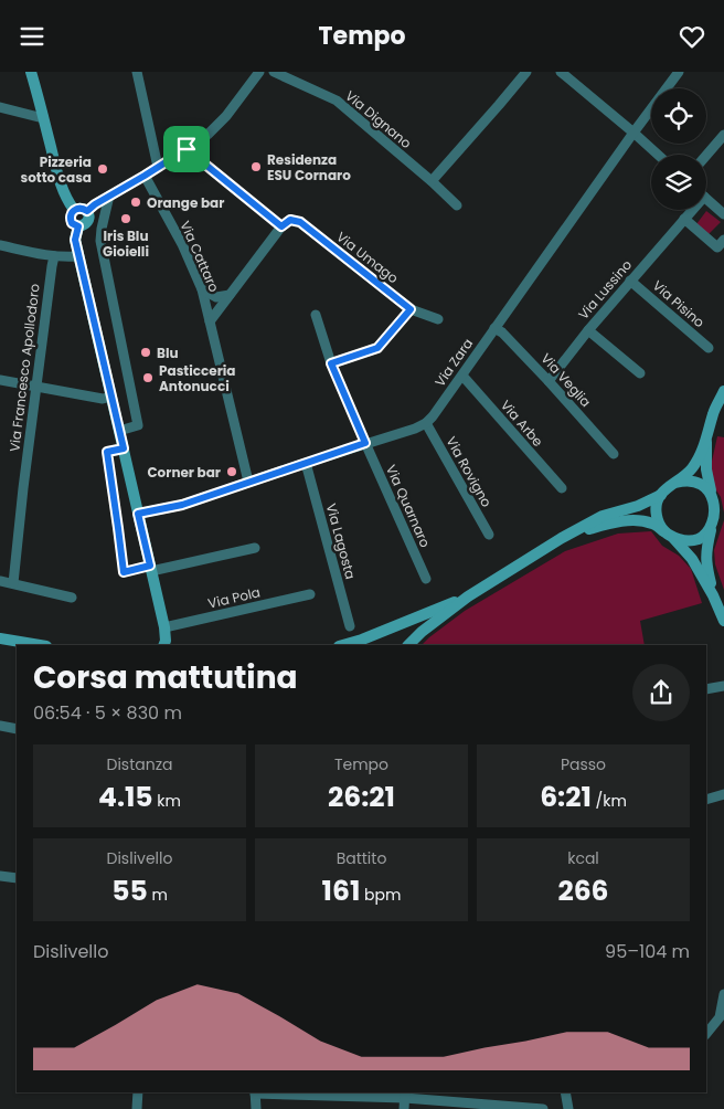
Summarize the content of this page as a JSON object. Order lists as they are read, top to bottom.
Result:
{
  "streets": {
    "street": [
      "Via Dignano",
      "Via Cattaro",
      "Via Umago",
      "Via Lussino",
      "Via Pisino",
      "Via Zara",
      "Via Francesco Apollodoro",
      "Via Veglia",
      "Via Arbe",
      "Via Rovigno",
      "Via Quarnaro",
      "Via Lagosta",
      "Via Pola"
    ]
  },
  "crossings": [
    ["Via Lussino", "Via Pisino"],
    ["Via Lussino", "Via Veglia"],
    ["Via Zara", "Via Veglia"],
    ["Via Zara", "Via Arbe"],
    ["Via Zara", "Via Rovigno"]
  ],
  "places": [
    "Residenza ESU Cornaro",
    "Pizzeria sotto casa",
    "Orange bar",
    "Iris Blu Gioielli",
    "Blu",
    "Pasticceria Antonucci",
    "Corner bar"
  ],
  "page": {
    "header": "Tempo",
    "heading": ["Corsa mattutina", "06:54 · 5 × 830 m"],
    "stats": [
      ["Distanza", "4.15 km"],
      ["Tempo", "26:21"],
      ["Passo", "6:21 /km"],
      ["Dislivello", "55 m"],
      ["Battito", "161 bpm"],
      ["kcal", "266"]
    ],
    "chart": ["Dislivello", "95–104 m"]
  }
}
